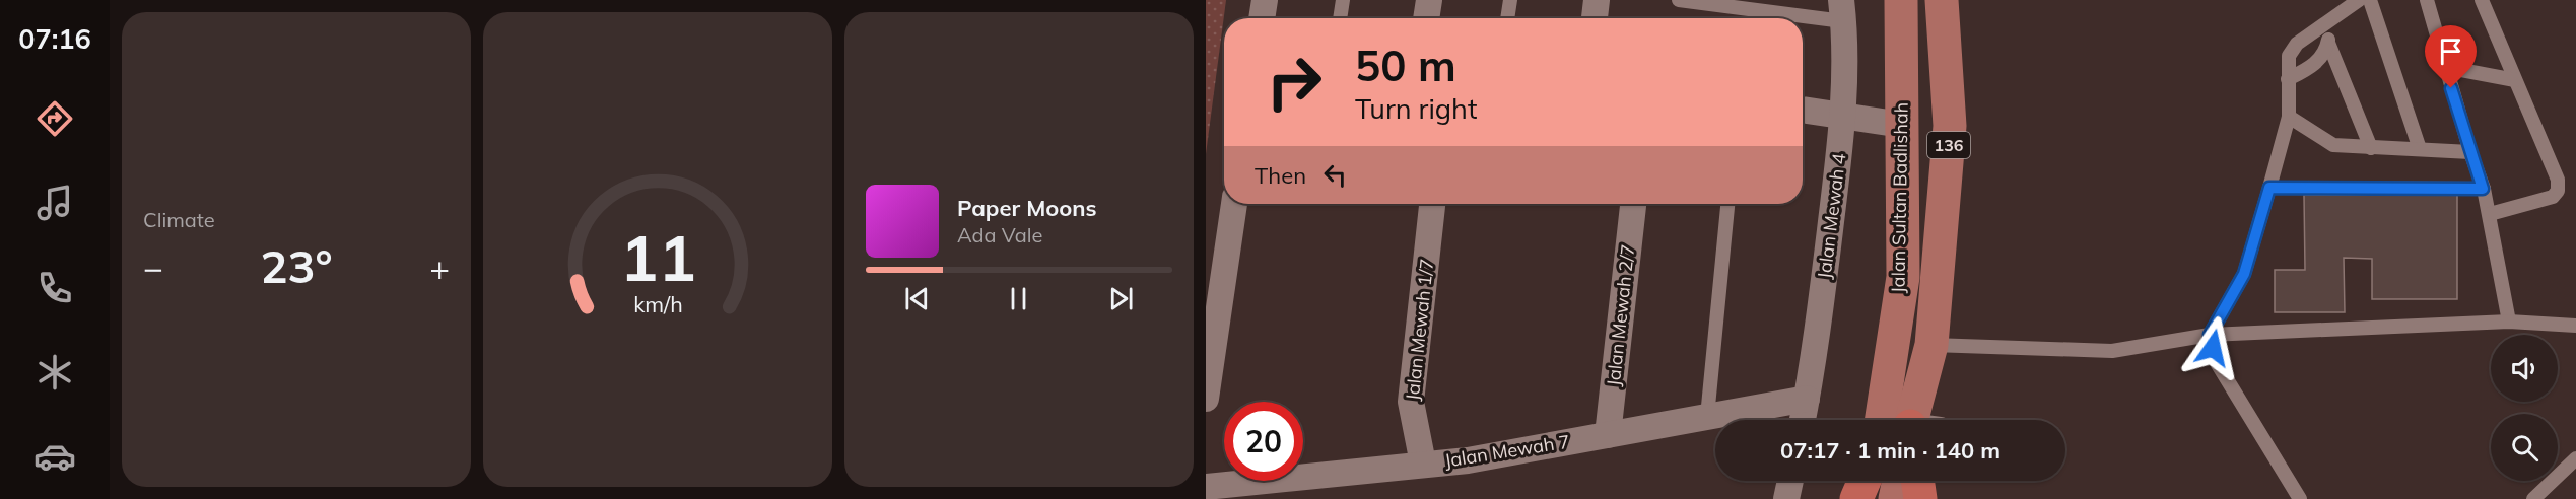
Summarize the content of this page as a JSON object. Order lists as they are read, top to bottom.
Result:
{
  "streets": {
    "main road": ["136", "Jalan Sultan Badlishah"],
    "street": [
      "Jalan Mewah 4",
      "Jalan Mewah 2/7",
      "Jalan Mewah 1/7",
      "Jalan Mewah 7"
    ]
  },
  "crossings": [
    ["Jalan Mewah 4", "Jalan Mewah 7"],
    ["Jalan Mewah 2/7", "Jalan Mewah 7"],
    ["Jalan Mewah 1/7", "Jalan Mewah 7"]
  ],
  "page": {
    "tabs": "07:16",
    "tile": "Climate",
    "turn": ["50 m", "Turn right"],
    "then": "Then",
    "song": ["Paper Moons", "Ada Vale"],
    "heat": ["−", "23°", "+"],
    "limit": "20",
    "trip": "07:17 · 1 min · 140 m",
    "gauge": ["11", "km/h"]
  }
}
